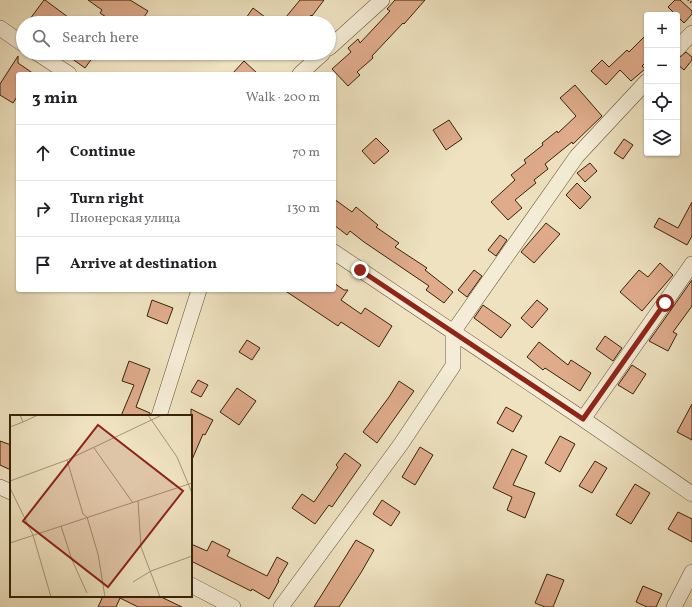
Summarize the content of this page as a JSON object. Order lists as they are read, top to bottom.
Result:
{
  "page": {
    "map_buttons": ["+", "−"],
    "search": "Search here",
    "heading": ["3 min", "Walk · 200 m"],
    "list": [
      ["Continue", "70 m"],
      ["Turn right", "Пионерская улица", "130 m"],
      "Arrive at destination"
    ]
  }
}
